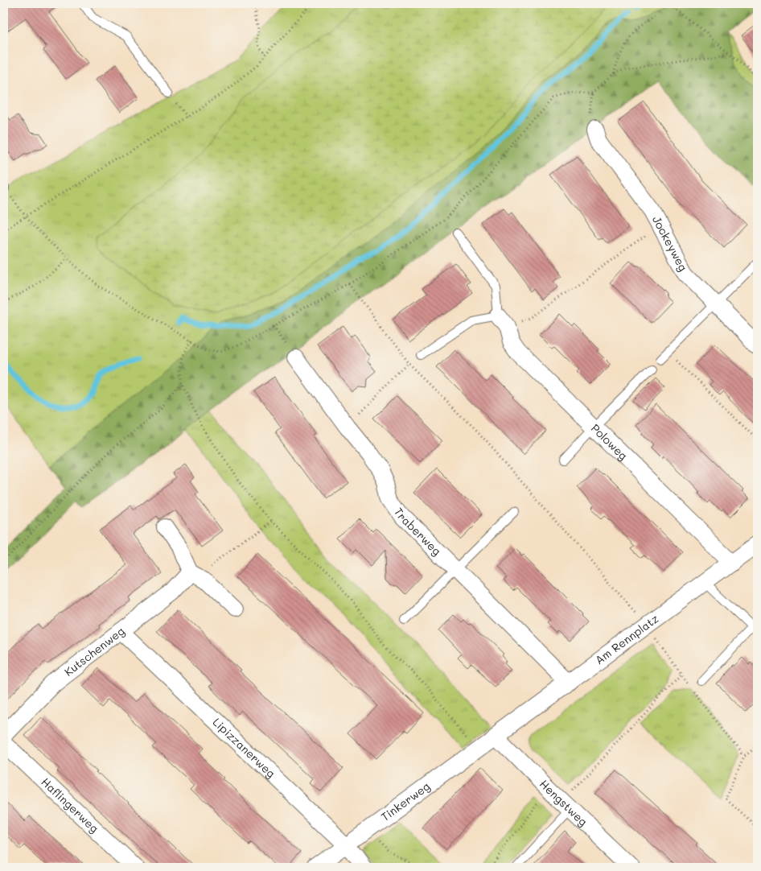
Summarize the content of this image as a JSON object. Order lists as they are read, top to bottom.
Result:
{
  "streets": {
    "street": [
      "Jockeyweg",
      "Poloweg",
      "Traberweg",
      "Am Rennplatz",
      "Kutschenweg",
      "Lipizzanerweg",
      "Tinkerweg",
      "Hengstweg",
      "Haflingerweg"
    ]
  },
  "crossings": [
    ["Poloweg", "Am Rennplatz"],
    ["Traberweg", "Am Rennplatz"],
    ["Am Rennplatz", "Tinkerweg"],
    ["Am Rennplatz", "Hengstweg"],
    ["Kutschenweg", "Lipizzanerweg"],
    ["Lipizzanerweg", "Tinkerweg"],
    ["Tinkerweg", "Hengstweg"]
  ]
}
